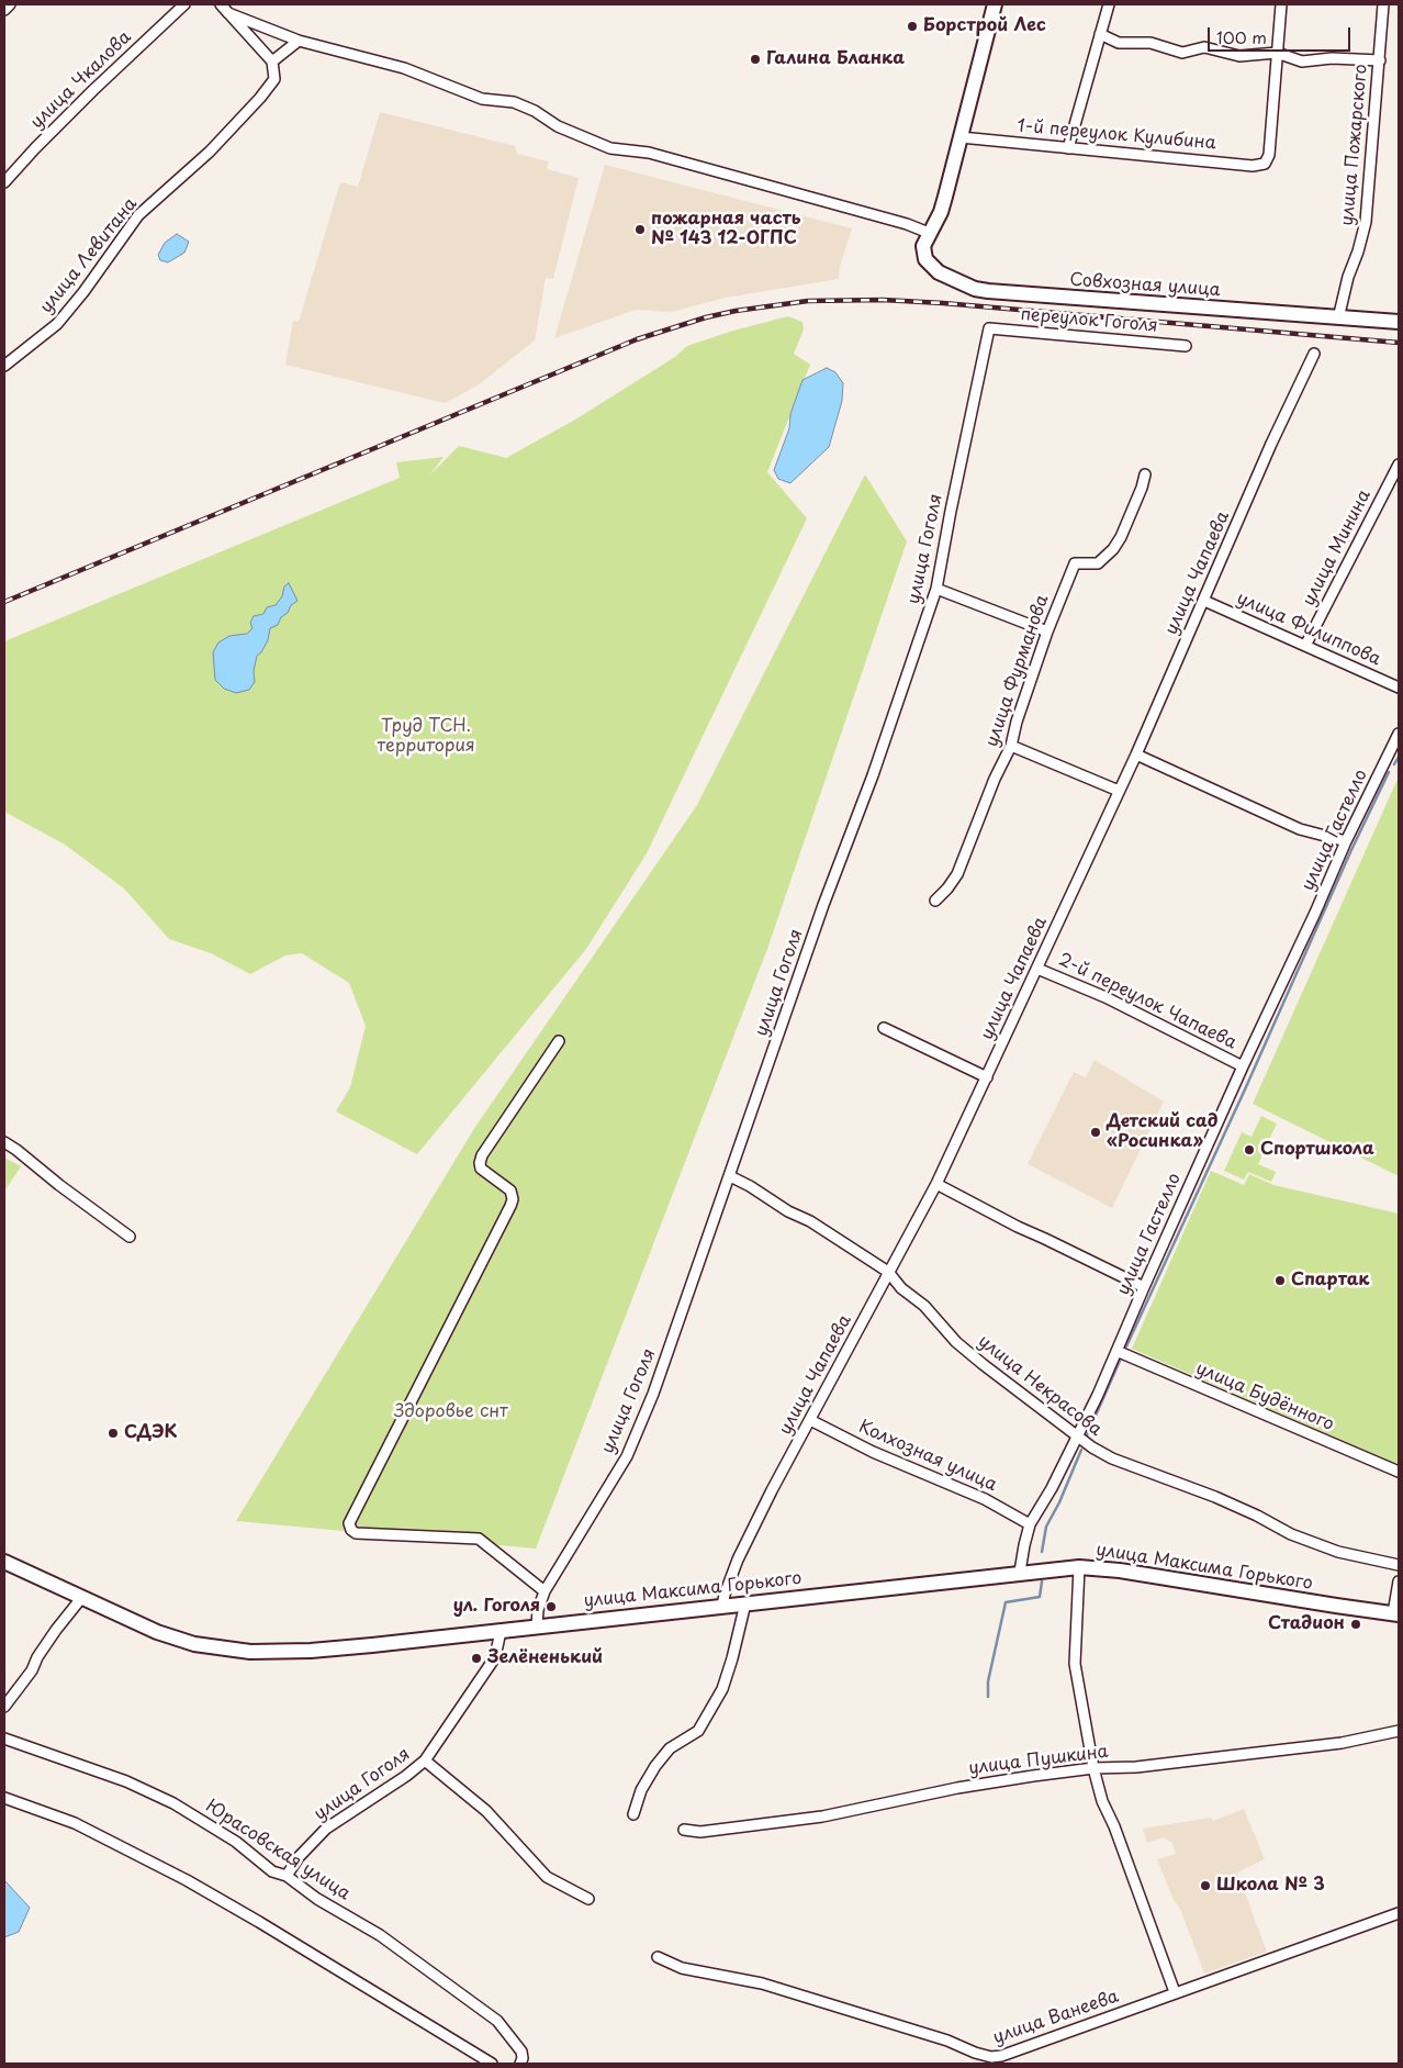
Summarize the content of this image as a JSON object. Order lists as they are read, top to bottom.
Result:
{
  "streets": {
    "street": [
      "улица Чкалова",
      "1-й переулок Кулибина",
      "улица Пожарского",
      "улица Левитана",
      "Совхозная улица",
      "переулок Гоголя",
      "улица Минина",
      "улица Гоголя",
      "улица Чапаева",
      "улица Филиппова",
      "улица Фурманова",
      "улица Гастелло",
      "2-й переулок Чапаева",
      "улица Некрасова",
      "улица Будённого",
      "Колхозная улица",
      "улица Максима Горького",
      "улица Пушкина",
      "Юрасовская улица",
      "улица Ванеева"
    ]
  },
  "crossings": [
    ["улица Пожарского", "Совхозная улица"],
    ["переулок Гоголя", "улица Гоголя"],
    ["улица Минина", "улица Филиппова"],
    ["улица Гоголя", "улица Некрасова"],
    ["улица Гоголя", "улица Максима Горького"],
    ["улица Гоголя", "Юрасовская улица"],
    ["улица Чапаева", "улица Филиппова"],
    ["улица Чапаева", "2-й переулок Чапаева"],
    ["улица Чапаева", "улица Некрасова"],
    ["улица Чапаева", "Колхозная улица"],
    ["улица Чапаева", "улица Максима Горького"],
    ["улица Гастелло", "2-й переулок Чапаева"],
    ["улица Гастелло", "улица Некрасова"],
    ["улица Гастелло", "улица Будённого"],
    ["улица Гастелло", "Колхозная улица"],
    ["улица Гастелло", "улица Максима Горького"]
  ],
  "parks": ["Труд ТСН. территория", "Здоровье снт"],
  "places": [
    "Борстрой Лес",
    "Галина Бланка",
    "пожарная часть № 143 12-ОГПС",
    "Детский сад «Росинка»",
    "Спортшкола",
    "Спартак",
    "СДЭК",
    "ул. Гоголя",
    "Стадион",
    "Зелёненький",
    "Школа № 3"
  ],
  "scale_bar": "100 m"
}
